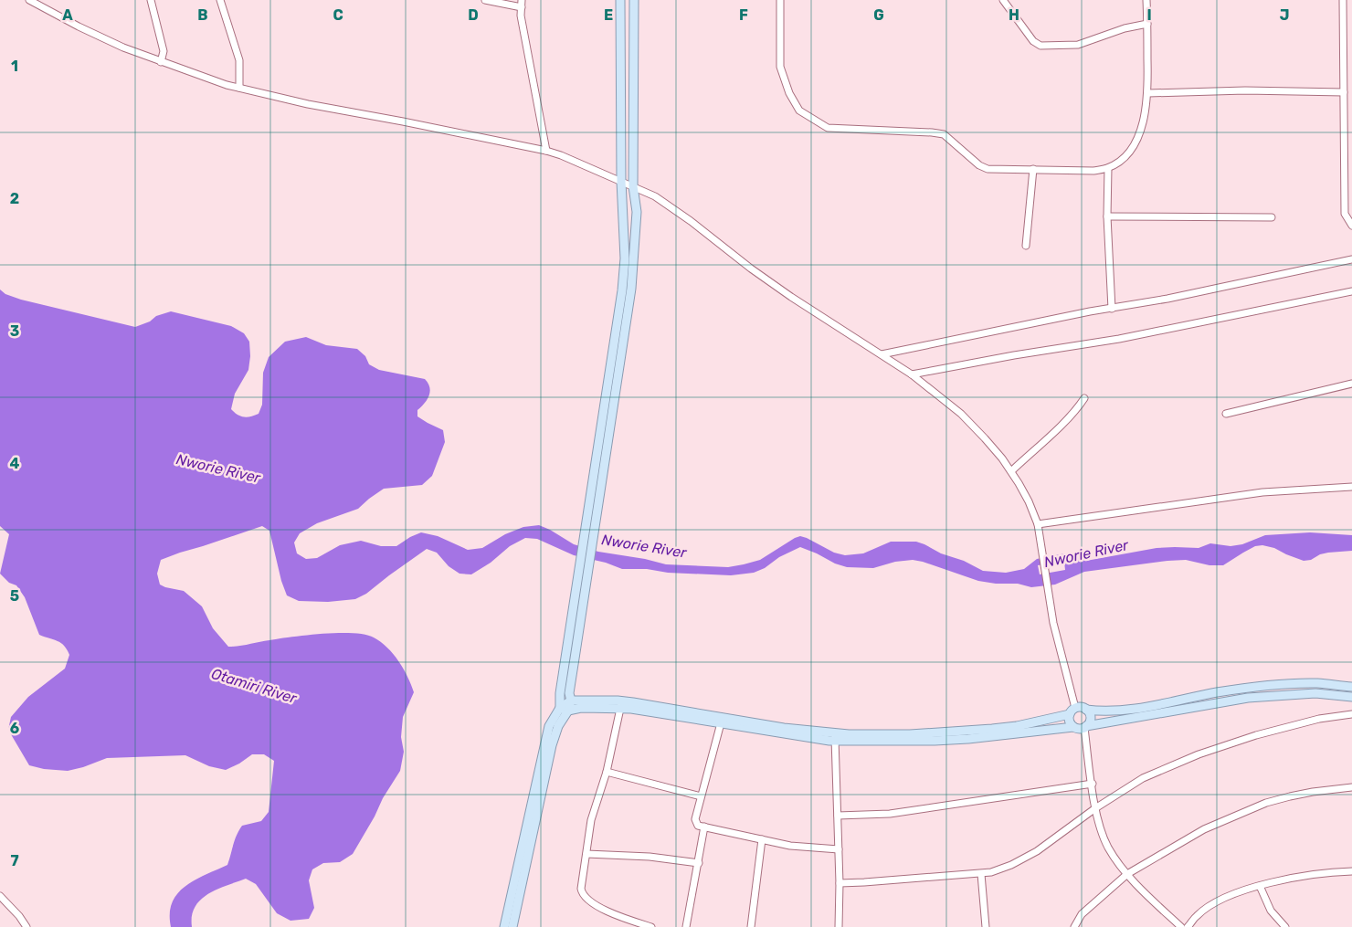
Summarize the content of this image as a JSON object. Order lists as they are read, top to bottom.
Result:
{
  "water": ["Nworie River", "Otamiri River"],
  "grid": {
    "columns": [
      "A",
      "B",
      "C",
      "D",
      "E",
      "F",
      "G",
      "H",
      "I",
      "J"
    ],
    "rows": [
      "1",
      "2",
      "3",
      "4",
      "5",
      "6",
      "7"
    ]
  }
}
